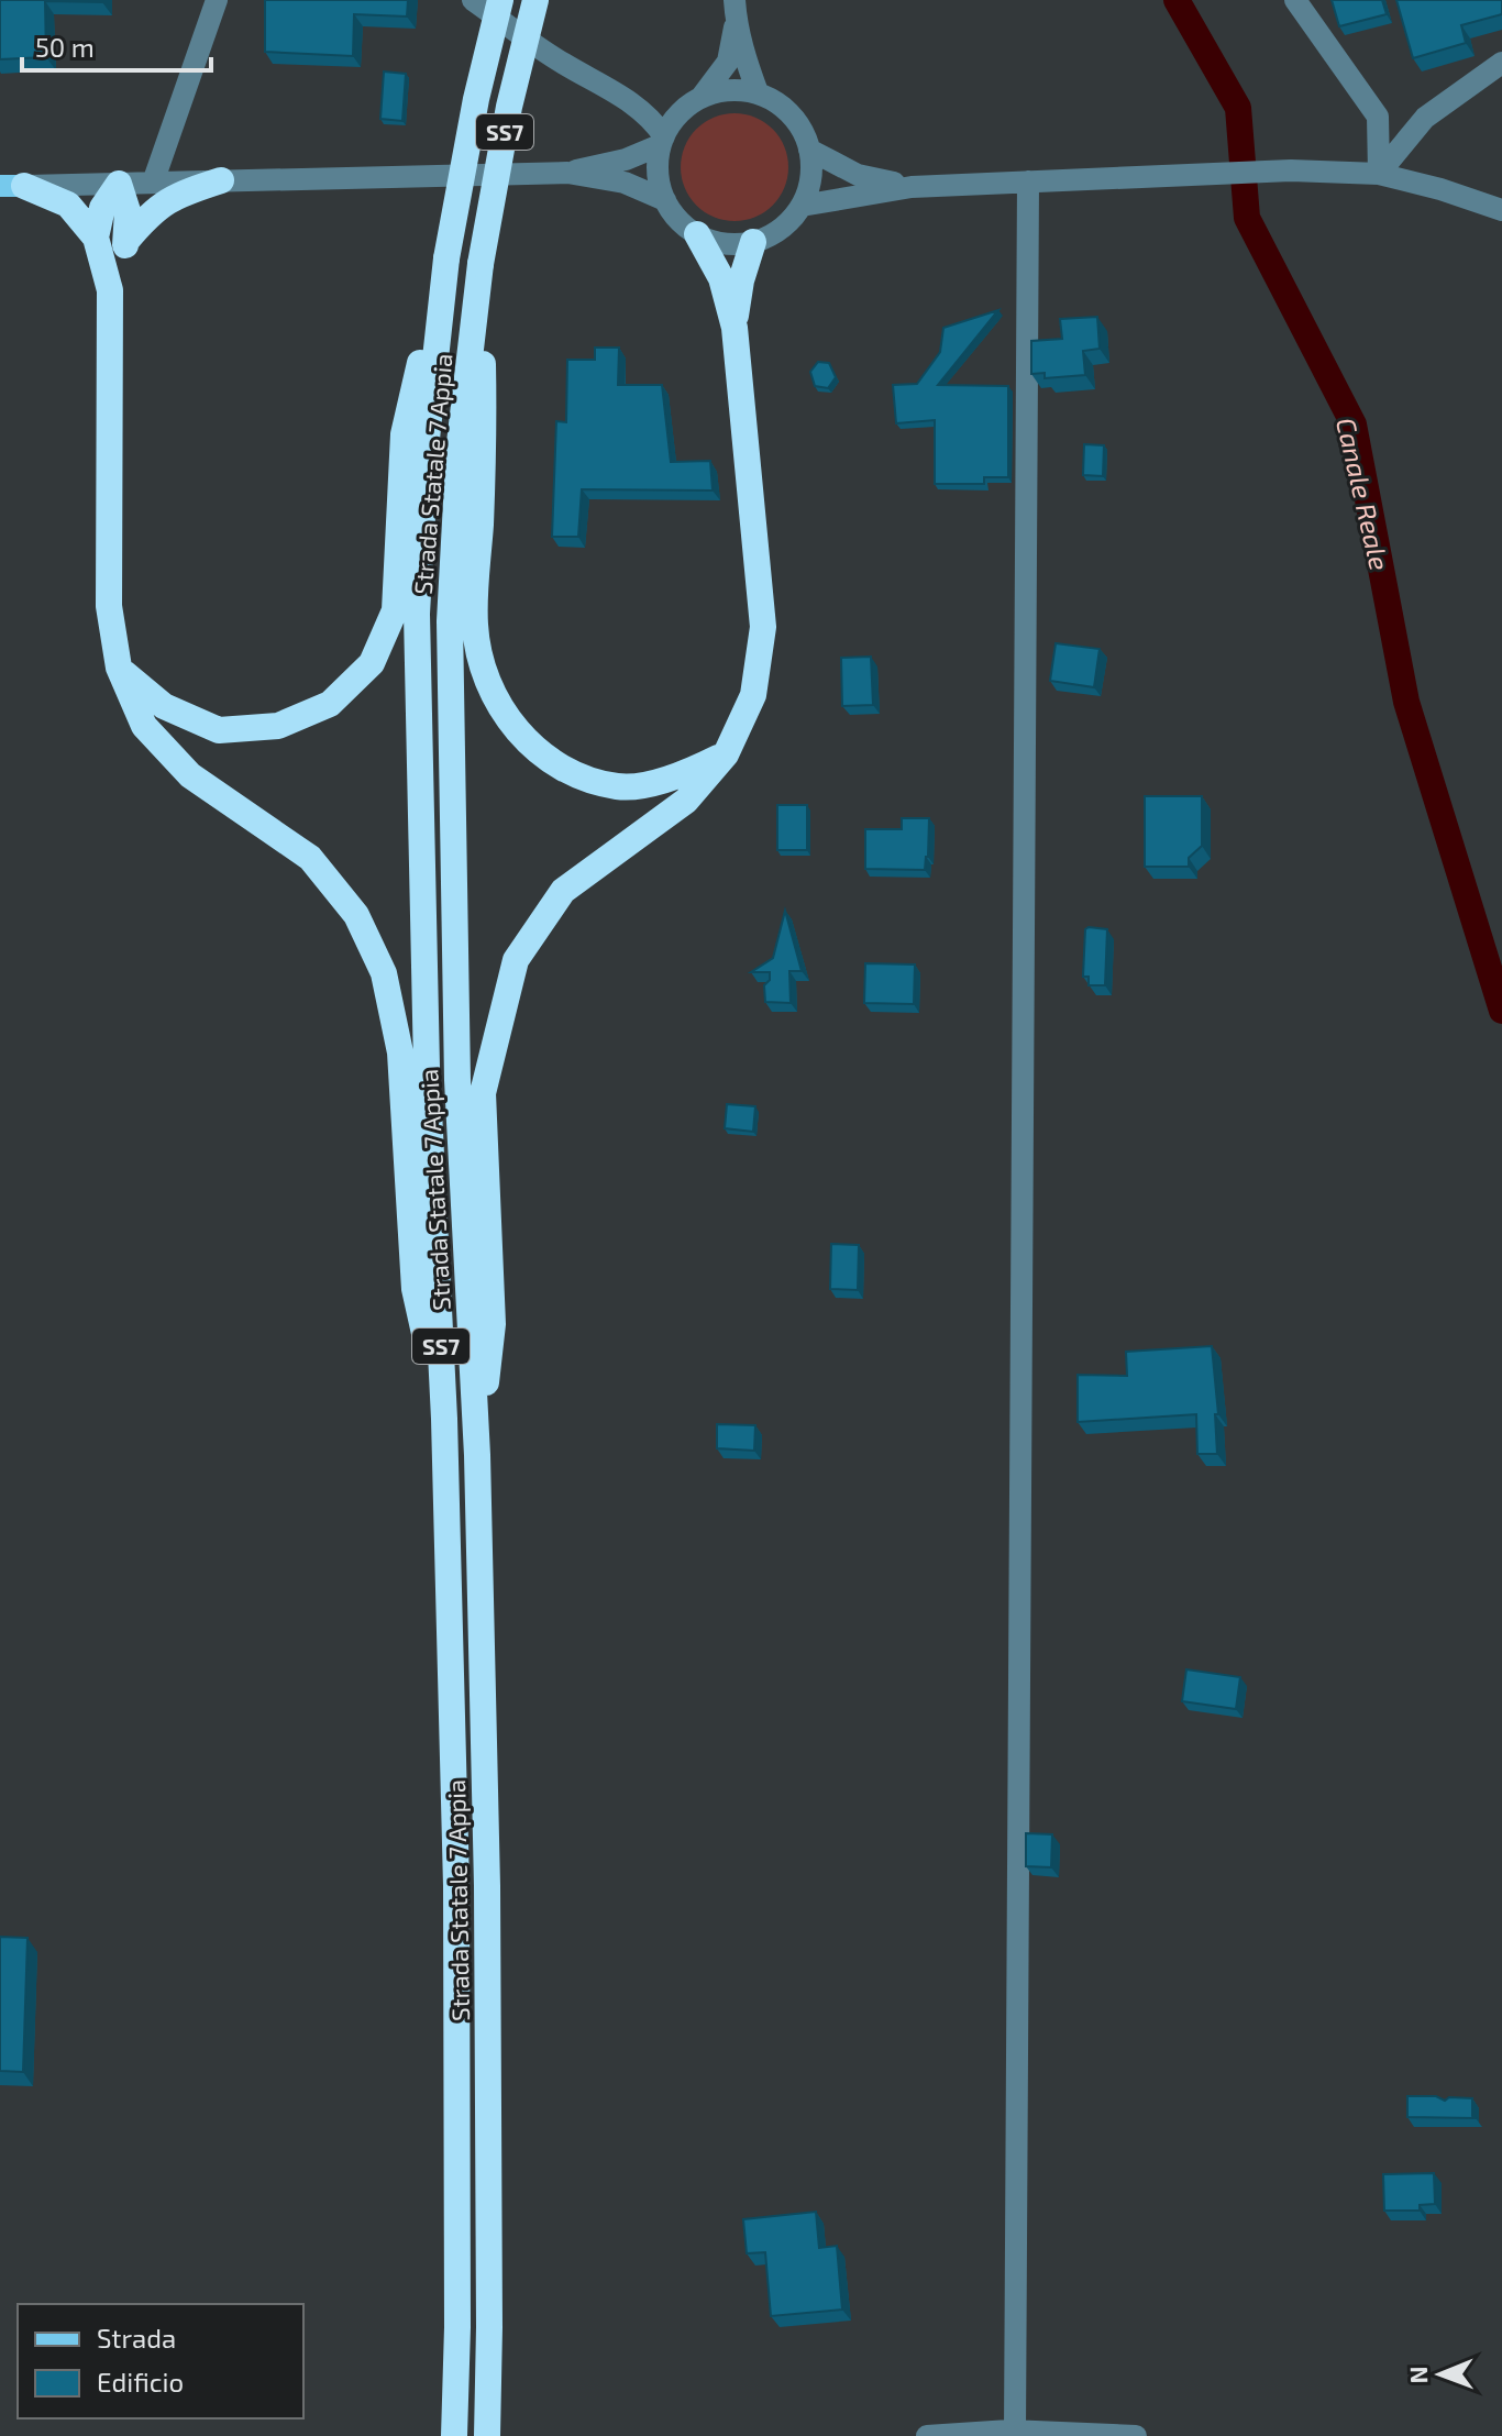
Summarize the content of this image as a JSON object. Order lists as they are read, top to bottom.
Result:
{
  "streets": {
    "highway": ["SS7", "Strada Statale 7 Appia"]
  },
  "water": ["Canale Reale"],
  "legend": ["Strada", "Edificio"],
  "scale_bar": "50 m",
  "north": "left"
}
